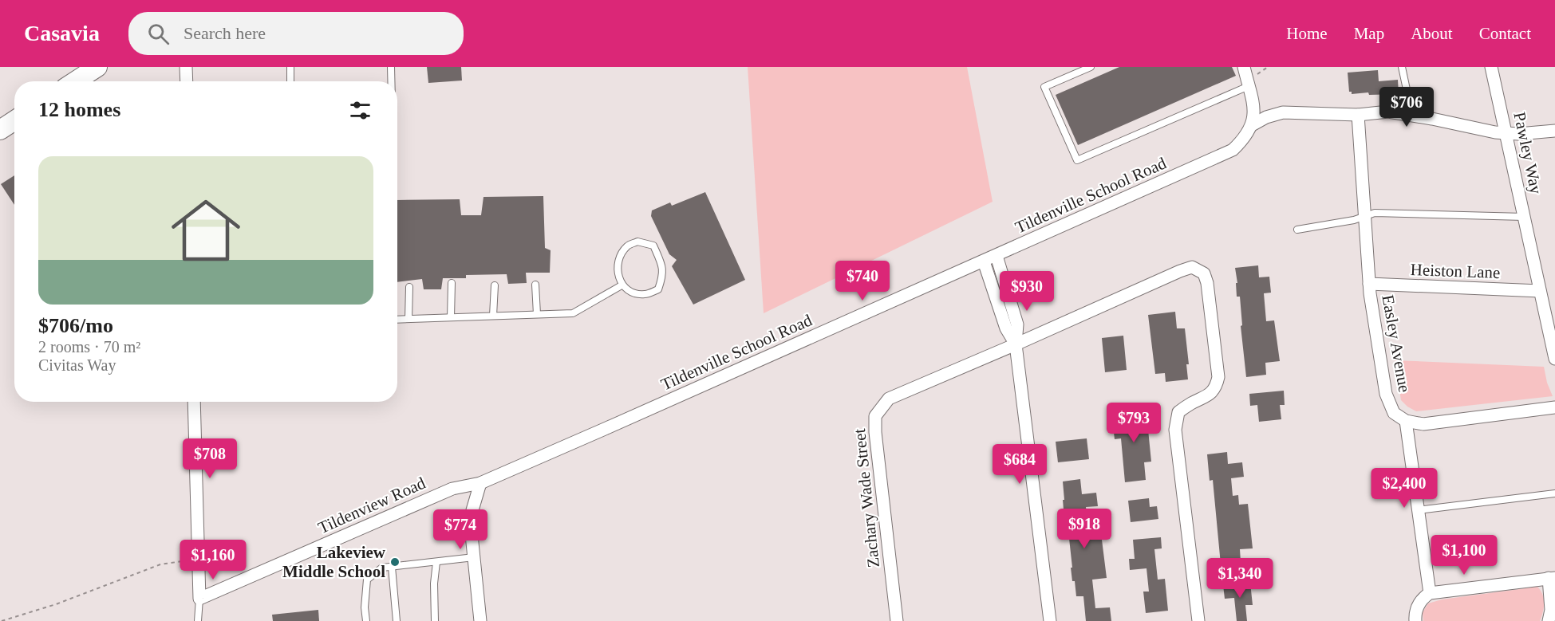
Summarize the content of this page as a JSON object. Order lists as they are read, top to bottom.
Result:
{
  "streets": {
    "street": [
      "Pawley Way",
      "Tildenville School Road",
      "Heiston Lane",
      "Easley Avenue",
      "Zachary Wade Street",
      "Tildenview Road"
    ]
  },
  "crossings": [
    ["Pawley Way", "Heiston Lane"],
    ["Tildenville School Road", "Tildenview Road"],
    ["Heiston Lane", "Easley Avenue"]
  ],
  "places": ["Lakeview Middle School"],
  "page": {
    "header": "Casavia",
    "search": "Search here",
    "nav": [
      "Home",
      "Map",
      "About",
      "Contact"
    ],
    "heading": "12 homes",
    "price": [
      "$706",
      "$740",
      "$930",
      "$793",
      "$708",
      "$684",
      "$2,400",
      "$918",
      "$774",
      "$1,100",
      "$1,160",
      "$1,340"
    ],
    "list": [
      {
        "name": "$706/mo",
        "note": "2 rooms · 70 m² · Civitas Way"
      }
    ]
  }
}
